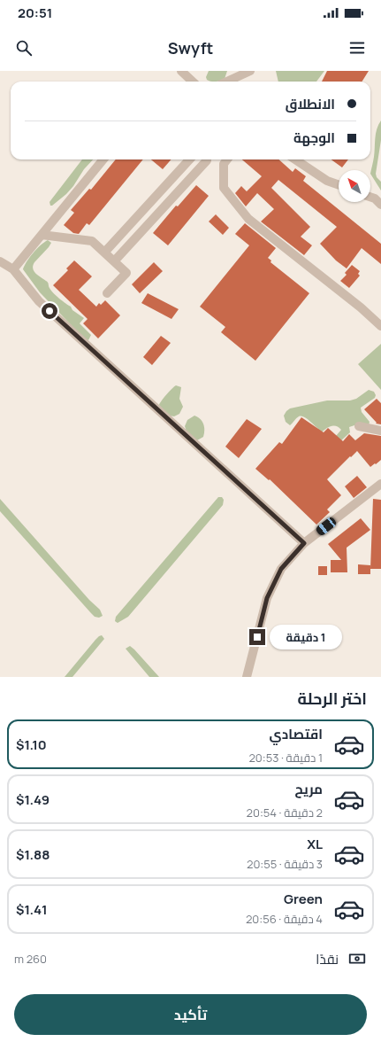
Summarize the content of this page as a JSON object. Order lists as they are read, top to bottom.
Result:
{
  "north": "top left",
  "page": {
    "status": "20:51",
    "header": "Swyft",
    "banner": ["الانطلاق", "الوجهة"],
    "bubble": "1 دقيقة",
    "heading": "اختر الرحلة",
    "list": [
      {
        "name": "اقتصادي",
        "note": "1 دقيقة · 20:53",
        "value": "$1.10"
      },
      {
        "name": "مريح",
        "note": "2 دقيقة · 20:54",
        "value": "$1.49"
      },
      {
        "name": "XL",
        "note": "3 دقيقة · 20:55",
        "value": "$1.88"
      },
      {
        "name": "Green",
        "note": "4 دقيقة · 20:56",
        "value": "$1.41"
      }
    ],
    "pay": ["نقدًا", "260 m"],
    "buttons": "تأكيد"
  }
}
